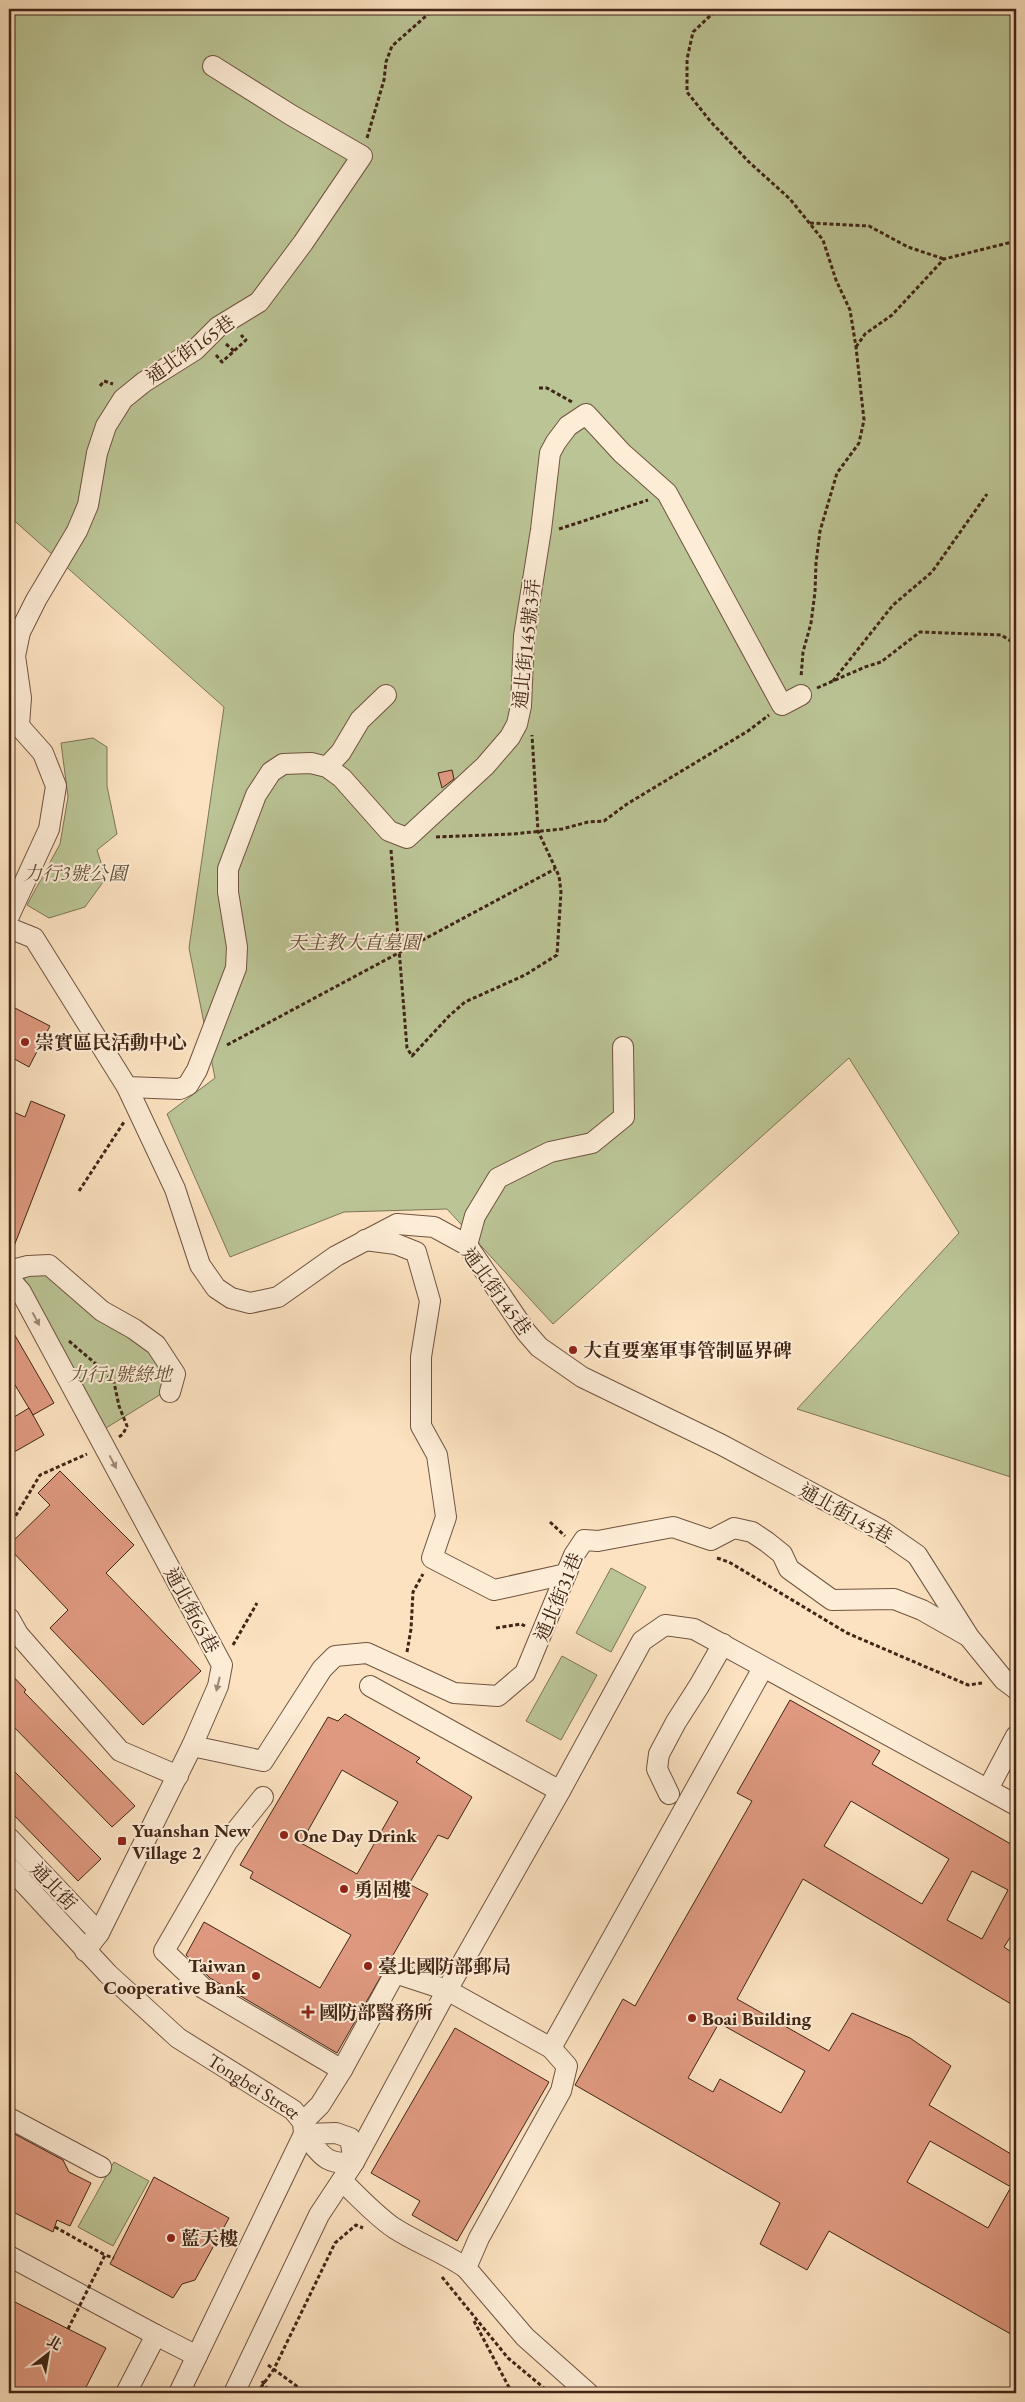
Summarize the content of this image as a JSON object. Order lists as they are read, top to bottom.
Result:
{
  "streets": {
    "street": [
      "通北街165巷",
      "通北街145號3弄",
      "通北街145巷",
      "通北街31巷",
      "通北街65巷",
      "通北街",
      "Tongbei Street"
    ]
  },
  "crossings": [
    ["通北街145巷", "通北街31巷"],
    ["通北街31巷", "通北街65巷"],
    ["通北街65巷", "通北街"],
    ["通北街65巷", "Tongbei Street"]
  ],
  "one_way": ["通北街65巷"],
  "parks": ["力行3號公園", "天主教大直墓園", "力行1號綠地"],
  "places": {
    "other": [
      "崇實區民活動中心",
      "大直要塞軍事管制區界碑",
      "One Day Drink",
      "勇固樓",
      "臺北國防部郵局",
      "Taiwan Cooperative Bank",
      "Boai Building",
      "藍天樓"
    ],
    "transit": ["Yuanshan New Village 2"],
    "health": ["國防部醫務所"]
  },
  "north": "top right"
}
